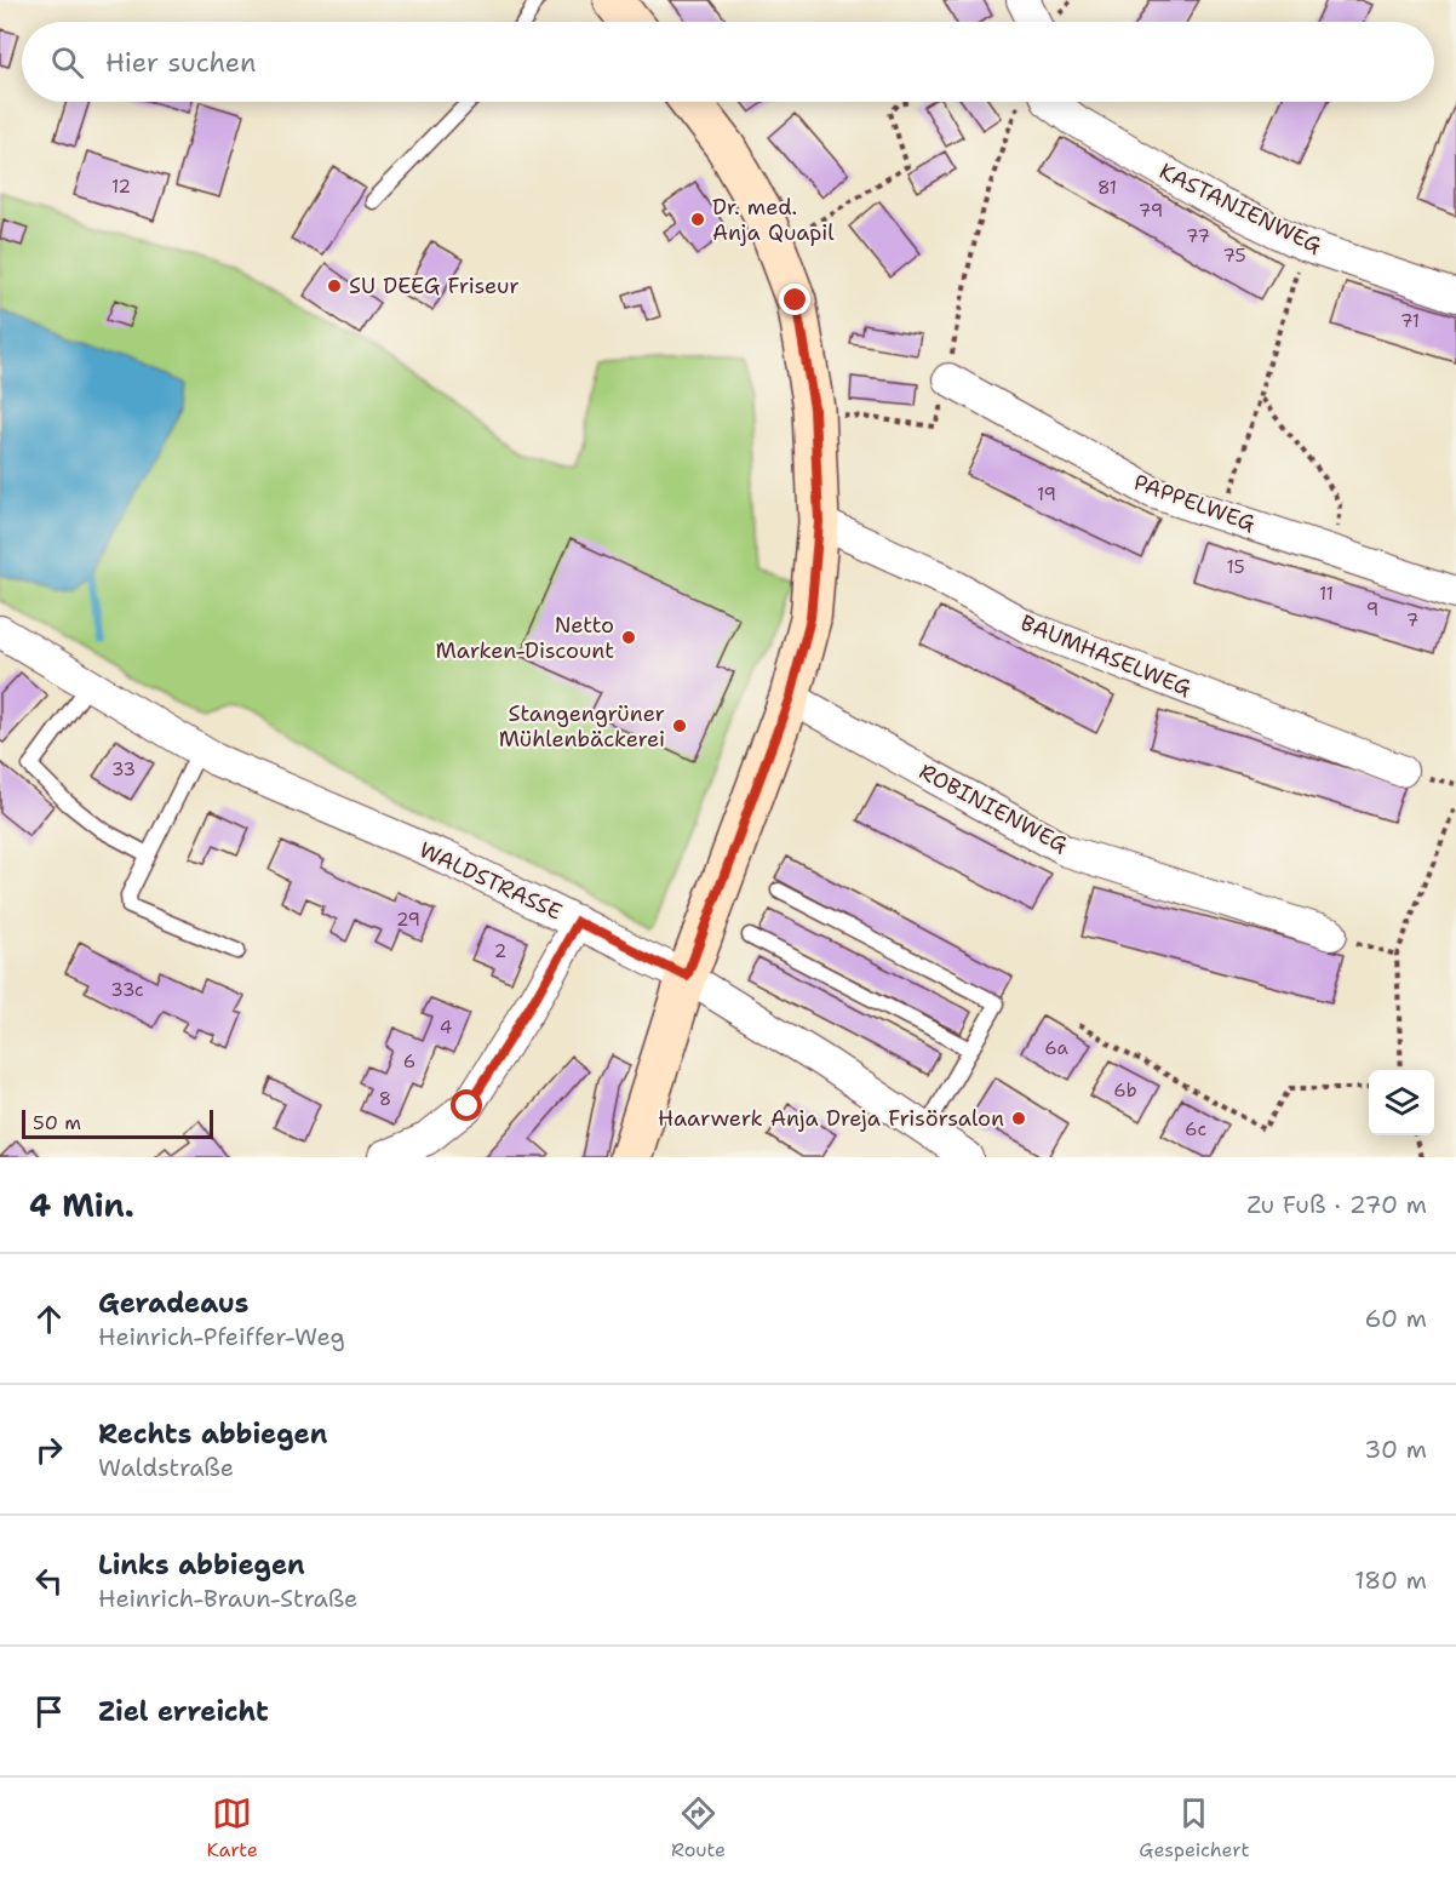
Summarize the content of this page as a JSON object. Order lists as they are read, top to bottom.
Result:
{
  "streets": {
    "street": [
      "KASTANIENWEG",
      "PAPPELWEG",
      "BAUMHASELWEG",
      "ROBINIENWEG",
      "WALDSTRASSE"
    ]
  },
  "places": [
    "Dr. med. Anja Quapil",
    "SU DEEG Friseur",
    "Netto Marken-Discount",
    "Stangengrüner Mühlenbäckerei",
    "Haarwerk Anja Dreja Frisörsalon"
  ],
  "house_numbers": [
    "12",
    "81",
    "79",
    "77",
    "75",
    "71",
    "19",
    "15",
    "11",
    "9",
    "7",
    "33",
    "29",
    "2",
    "33c",
    "4",
    "6a",
    "6",
    "6b",
    "8",
    "6c"
  ],
  "scale_bar": "50 m",
  "page": {
    "search": "Hier suchen",
    "scale": "50 m",
    "heading": ["4 Min.", "Zu Fuß · 270 m"],
    "list": [
      ["Geradeaus", "Heinrich-Pfeiffer-Weg", "60 m"],
      ["Rechts abbiegen", "Waldstraße", "30 m"],
      ["Links abbiegen", "Heinrich-Braun-Straße", "180 m"],
      "Ziel erreicht"
    ],
    "nav": ["Karte", "Route", "Gespeichert"]
  }
}
